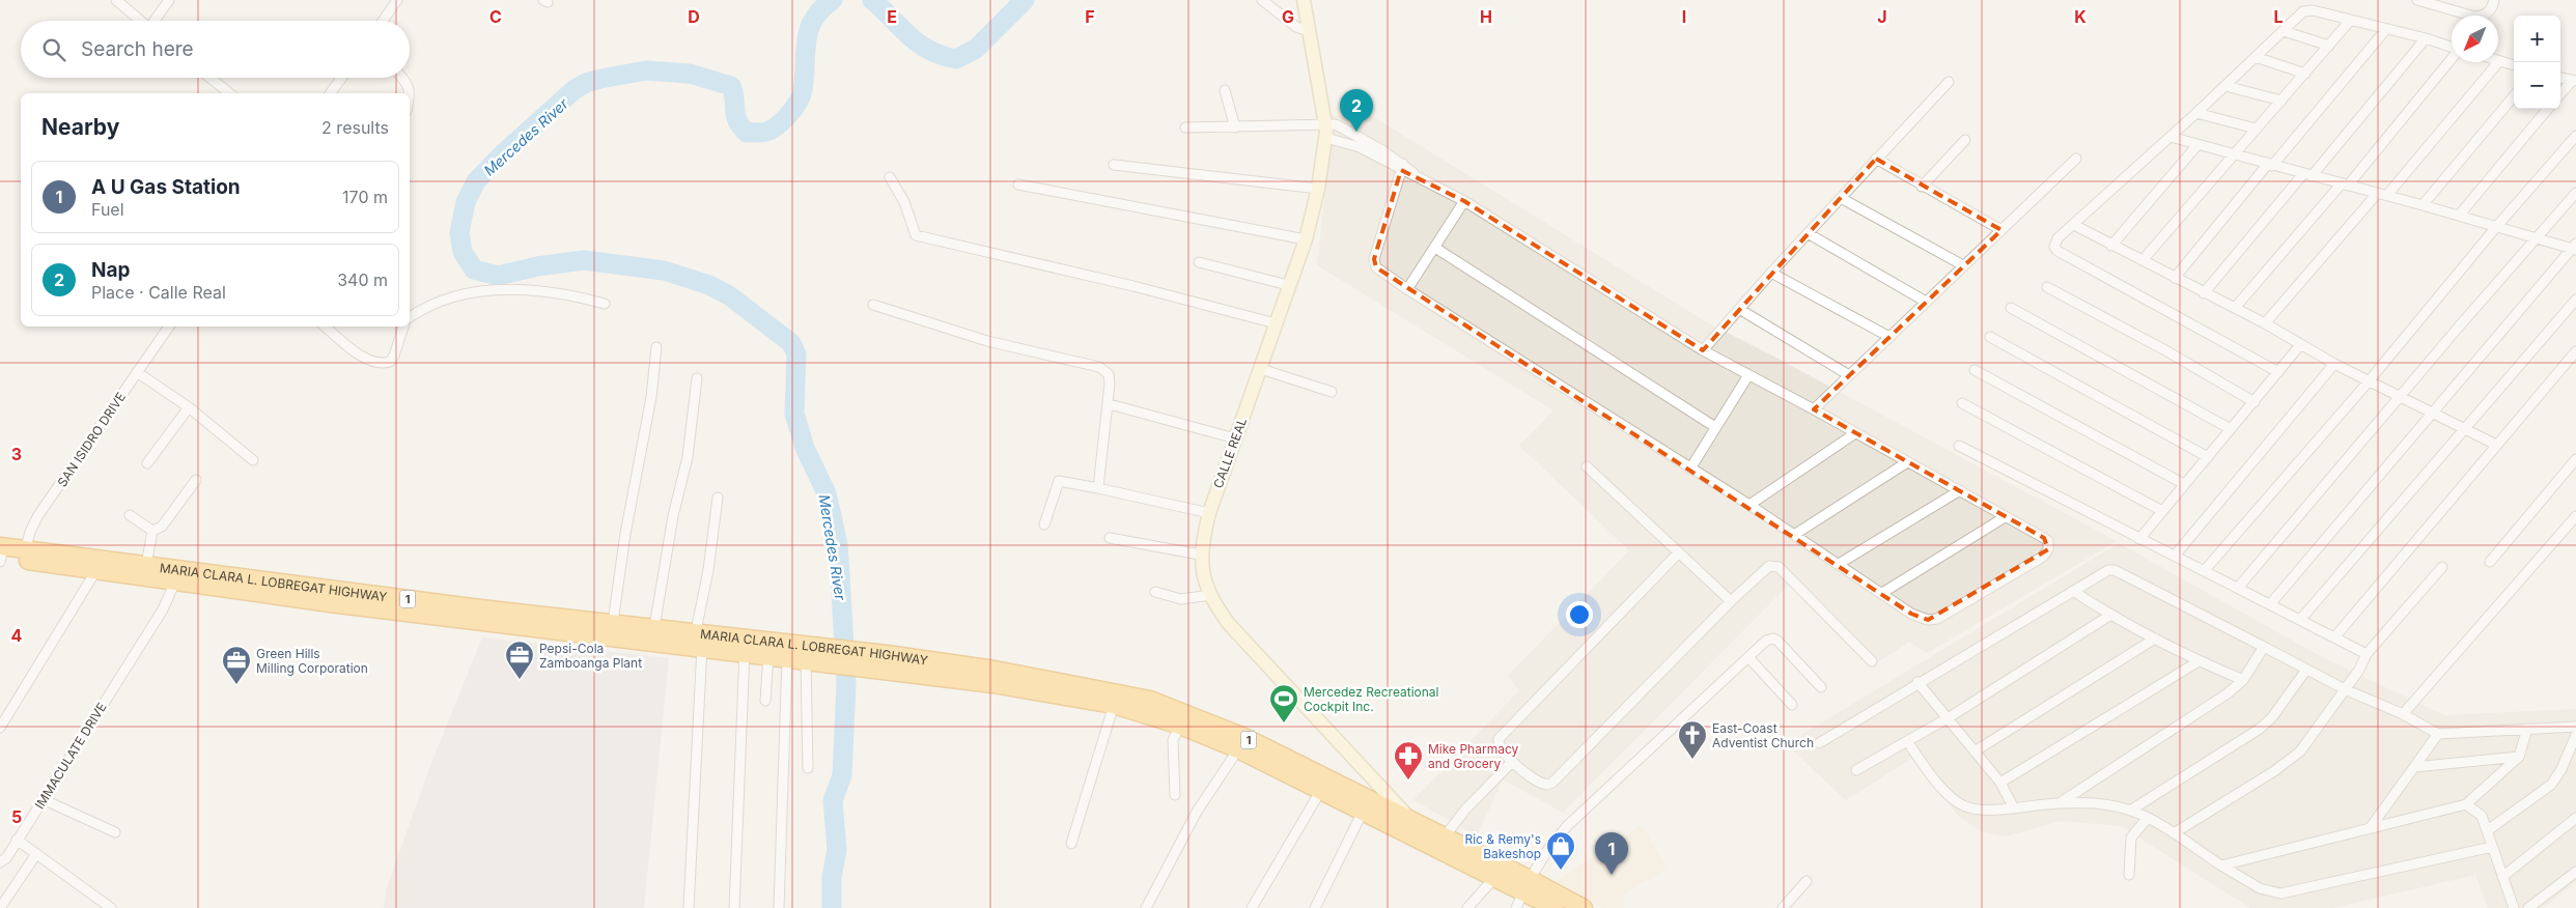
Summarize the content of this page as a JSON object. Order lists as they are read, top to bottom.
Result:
{
  "streets": {
    "highway": ["MARIA CLARA L. LOBREGAT HIGHWAY", "1"],
    "street": ["SAN ISIDRO DRIVE", "CALLE REAL", "IMMACULATE DRIVE"]
  },
  "crossings": [
    ["SAN ISIDRO DRIVE", "MARIA CLARA L. LOBREGAT HIGHWAY"],
    ["CALLE REAL", "MARIA CLARA L. LOBREGAT HIGHWAY"],
    ["MARIA CLARA L. LOBREGAT HIGHWAY", "IMMACULATE DRIVE"]
  ],
  "water": ["Mercedes River"],
  "places": {
    "office": ["Pepsi-Cola Zamboanga Plant", "Green Hills Milling Corporation"],
    "sports": ["Mercedez Recreational Cockpit Inc."],
    "church": ["East-Coast Adventist Church"],
    "pharmacy": ["Mike Pharmacy and Grocery"],
    "shop": ["Ric & Remy's Bakeshop"]
  },
  "north": "bottom left",
  "page": {
    "map_buttons": ["+", "−"],
    "search": "Search here",
    "pins": ["2", "1"],
    "heading": ["Nearby", "2 results"],
    "list": [
      {
        "mark": "1",
        "name": "A U Gas Station",
        "note": "Fuel",
        "value": "170 m"
      },
      {
        "mark": "2",
        "name": "Nap",
        "note": "Place · Calle Real",
        "value": "340 m"
      }
    ]
  },
  "grid": {
    "columns": [
      "C",
      "D",
      "E",
      "F",
      "G",
      "H",
      "I",
      "J",
      "K",
      "L"
    ],
    "rows": ["3", "4", "5"]
  }
}
